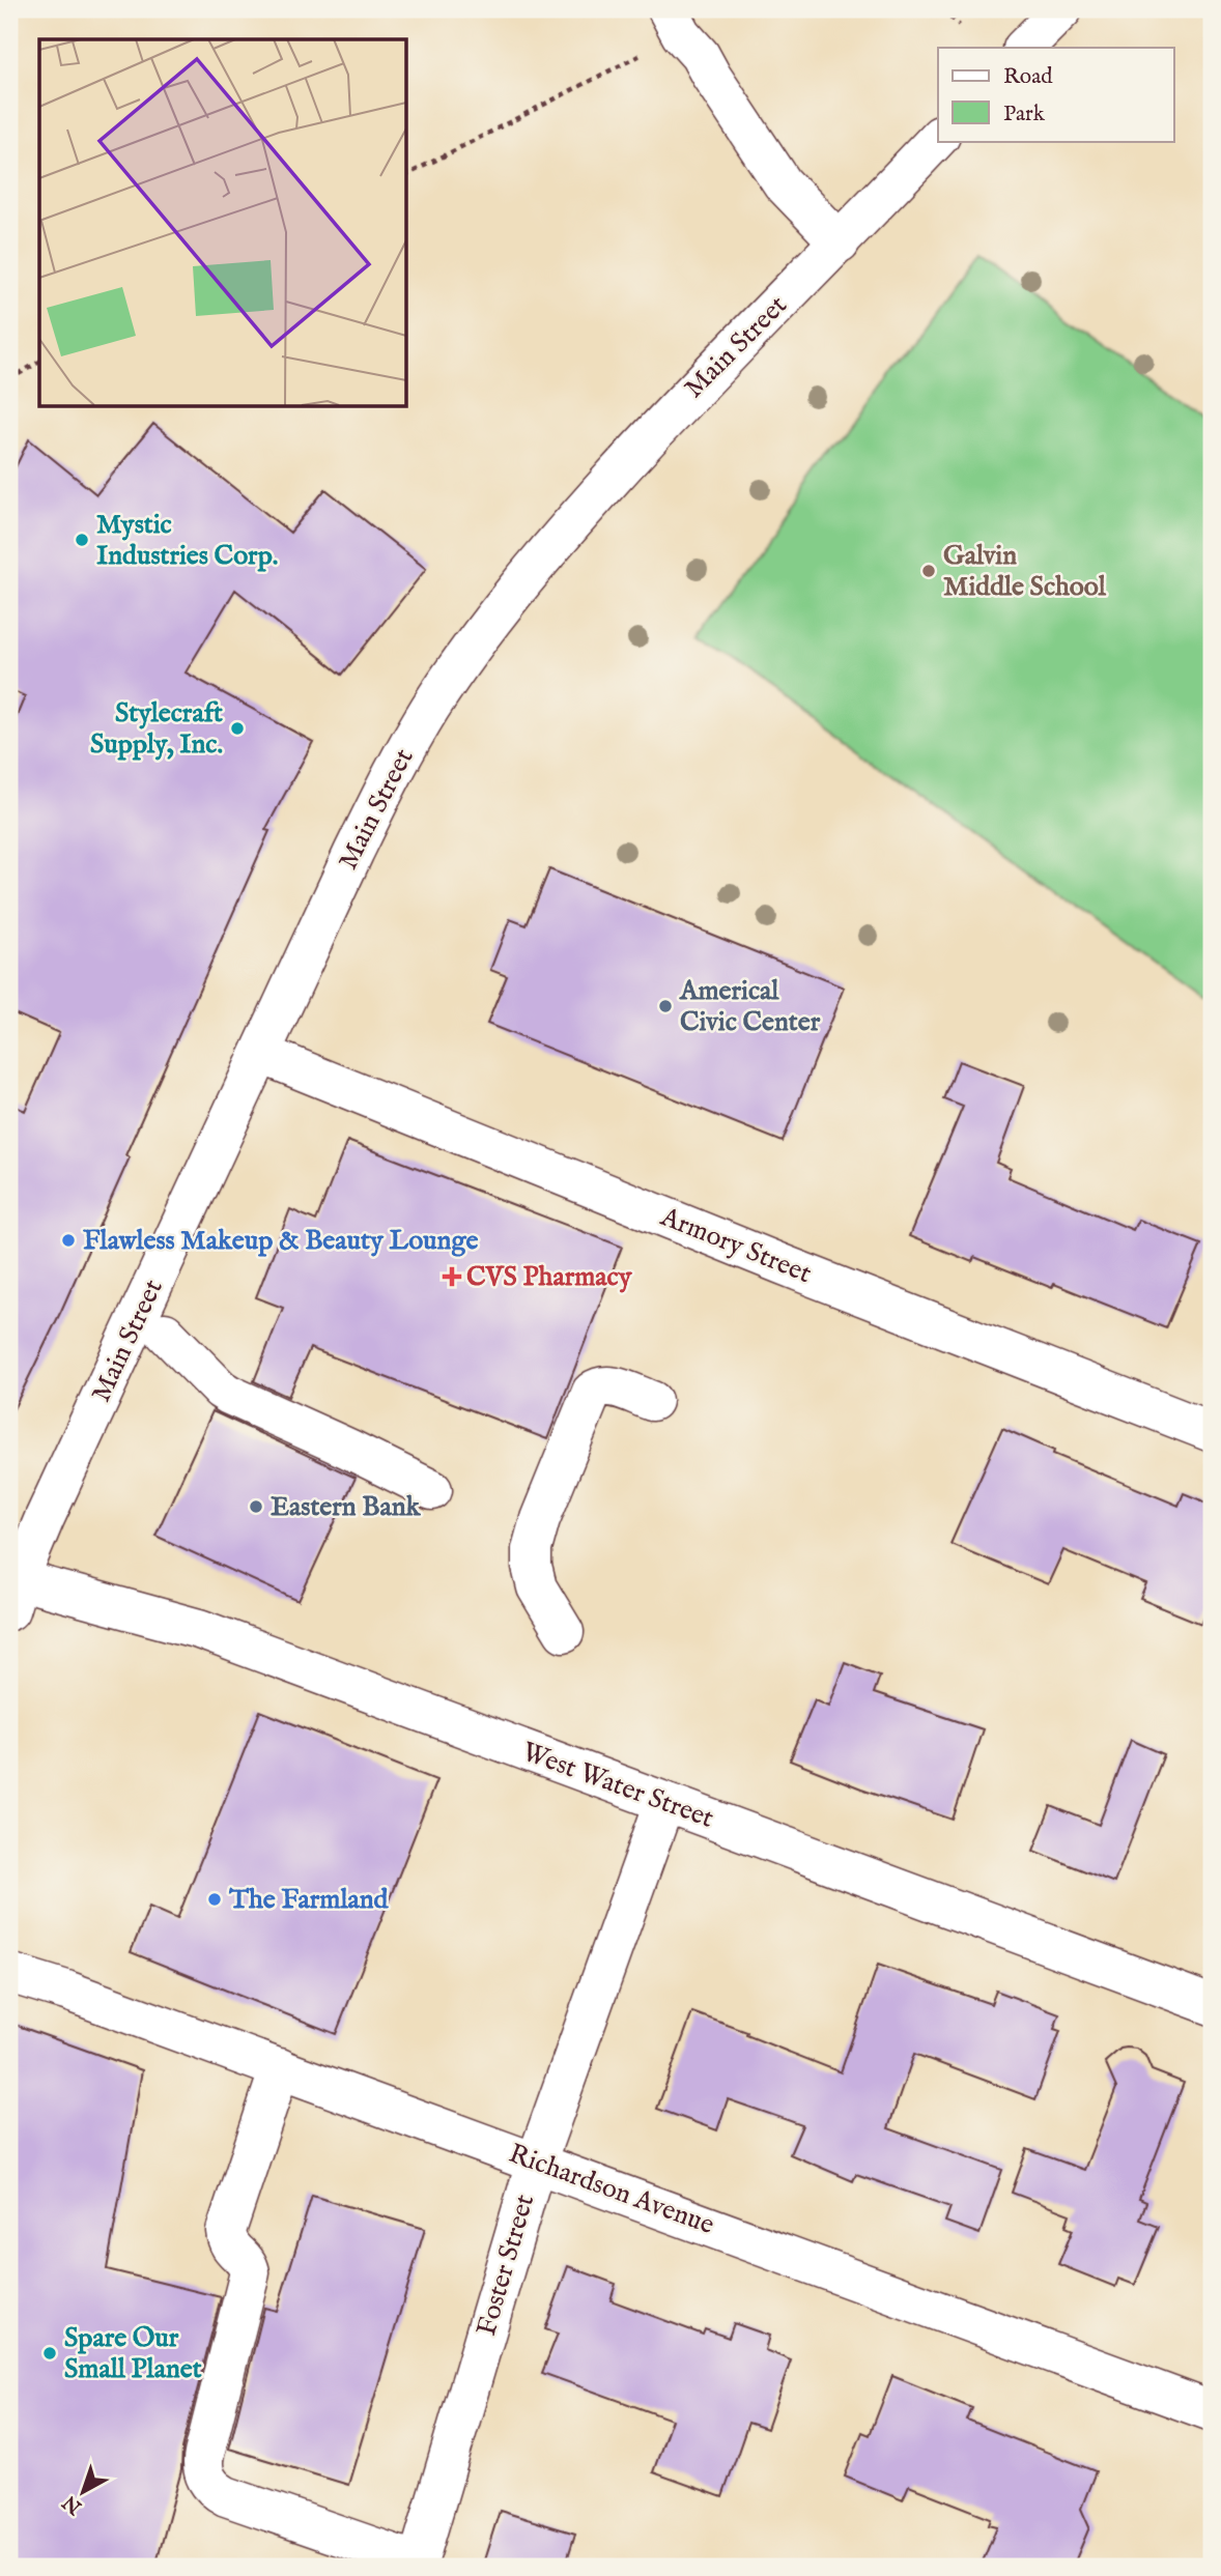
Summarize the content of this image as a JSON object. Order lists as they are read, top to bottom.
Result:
{
  "streets": {
    "street": [
      "Main Street",
      "Armory Street",
      "West Water Street",
      "Richardson Avenue",
      "Foster Street"
    ]
  },
  "crossings": [
    ["Main Street", "Armory Street"],
    ["Main Street", "West Water Street"],
    ["West Water Street", "Foster Street"],
    ["Richardson Avenue", "Foster Street"]
  ],
  "places": {
    "other": [
      "Mystic Industries Corp.",
      "Galvin Middle School",
      "Stylecraft Supply, Inc.",
      "Americal Civic Center",
      "Flawless Makeup & Beauty Lounge",
      "Eastern Bank",
      "The Farmland",
      "Spare Our Small Planet"
    ],
    "health": ["CVS Pharmacy"]
  },
  "legend": ["Road", "Park"],
  "north": "bottom left"
}
